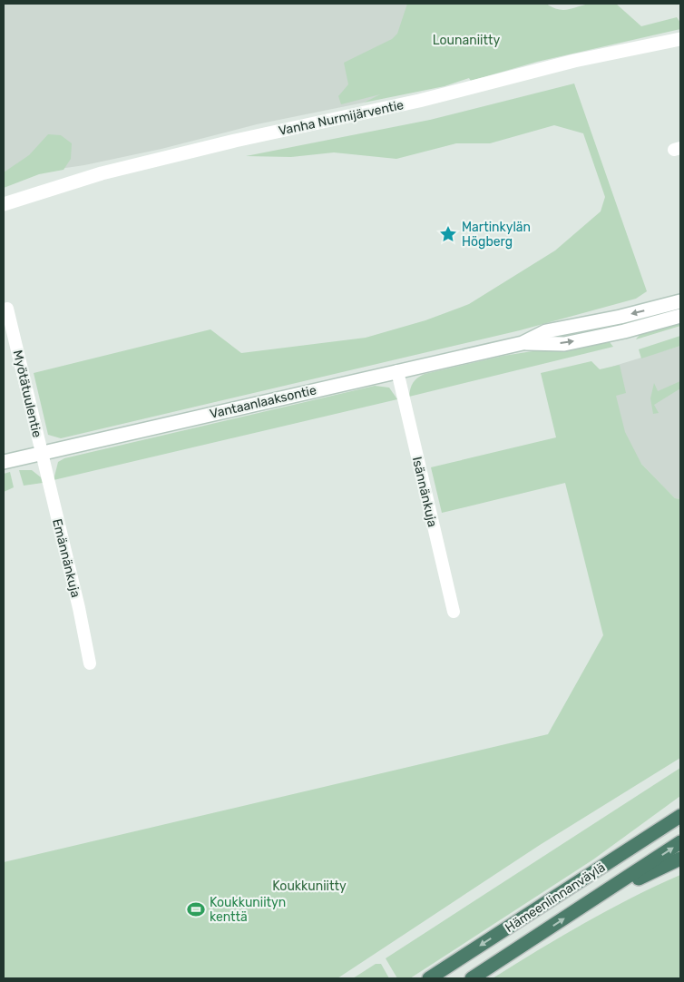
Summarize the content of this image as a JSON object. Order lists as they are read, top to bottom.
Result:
{
  "streets": {
    "highway": ["Hämeenlinnanväylä"],
    "main road": ["Vanha Nurmijärventie", "Vantaanlaaksontie"],
    "street": ["Myötätuulentie", "Isännänkuja", "Emännänkuja"]
  },
  "crossings": [
    ["Myötätuulentie", "Vantaanlaaksontie"],
    ["Myötätuulentie", "Emännänkuja"],
    ["Vantaanlaaksontie", "Isännänkuja"],
    ["Vantaanlaaksontie", "Emännänkuja"]
  ],
  "parks": ["Lounaniitty", "Koukkuniitty"],
  "places": {
    "place": ["Martinkylän Högberg"],
    "sports": ["Koukkuniityn kenttä"]
  }
}
